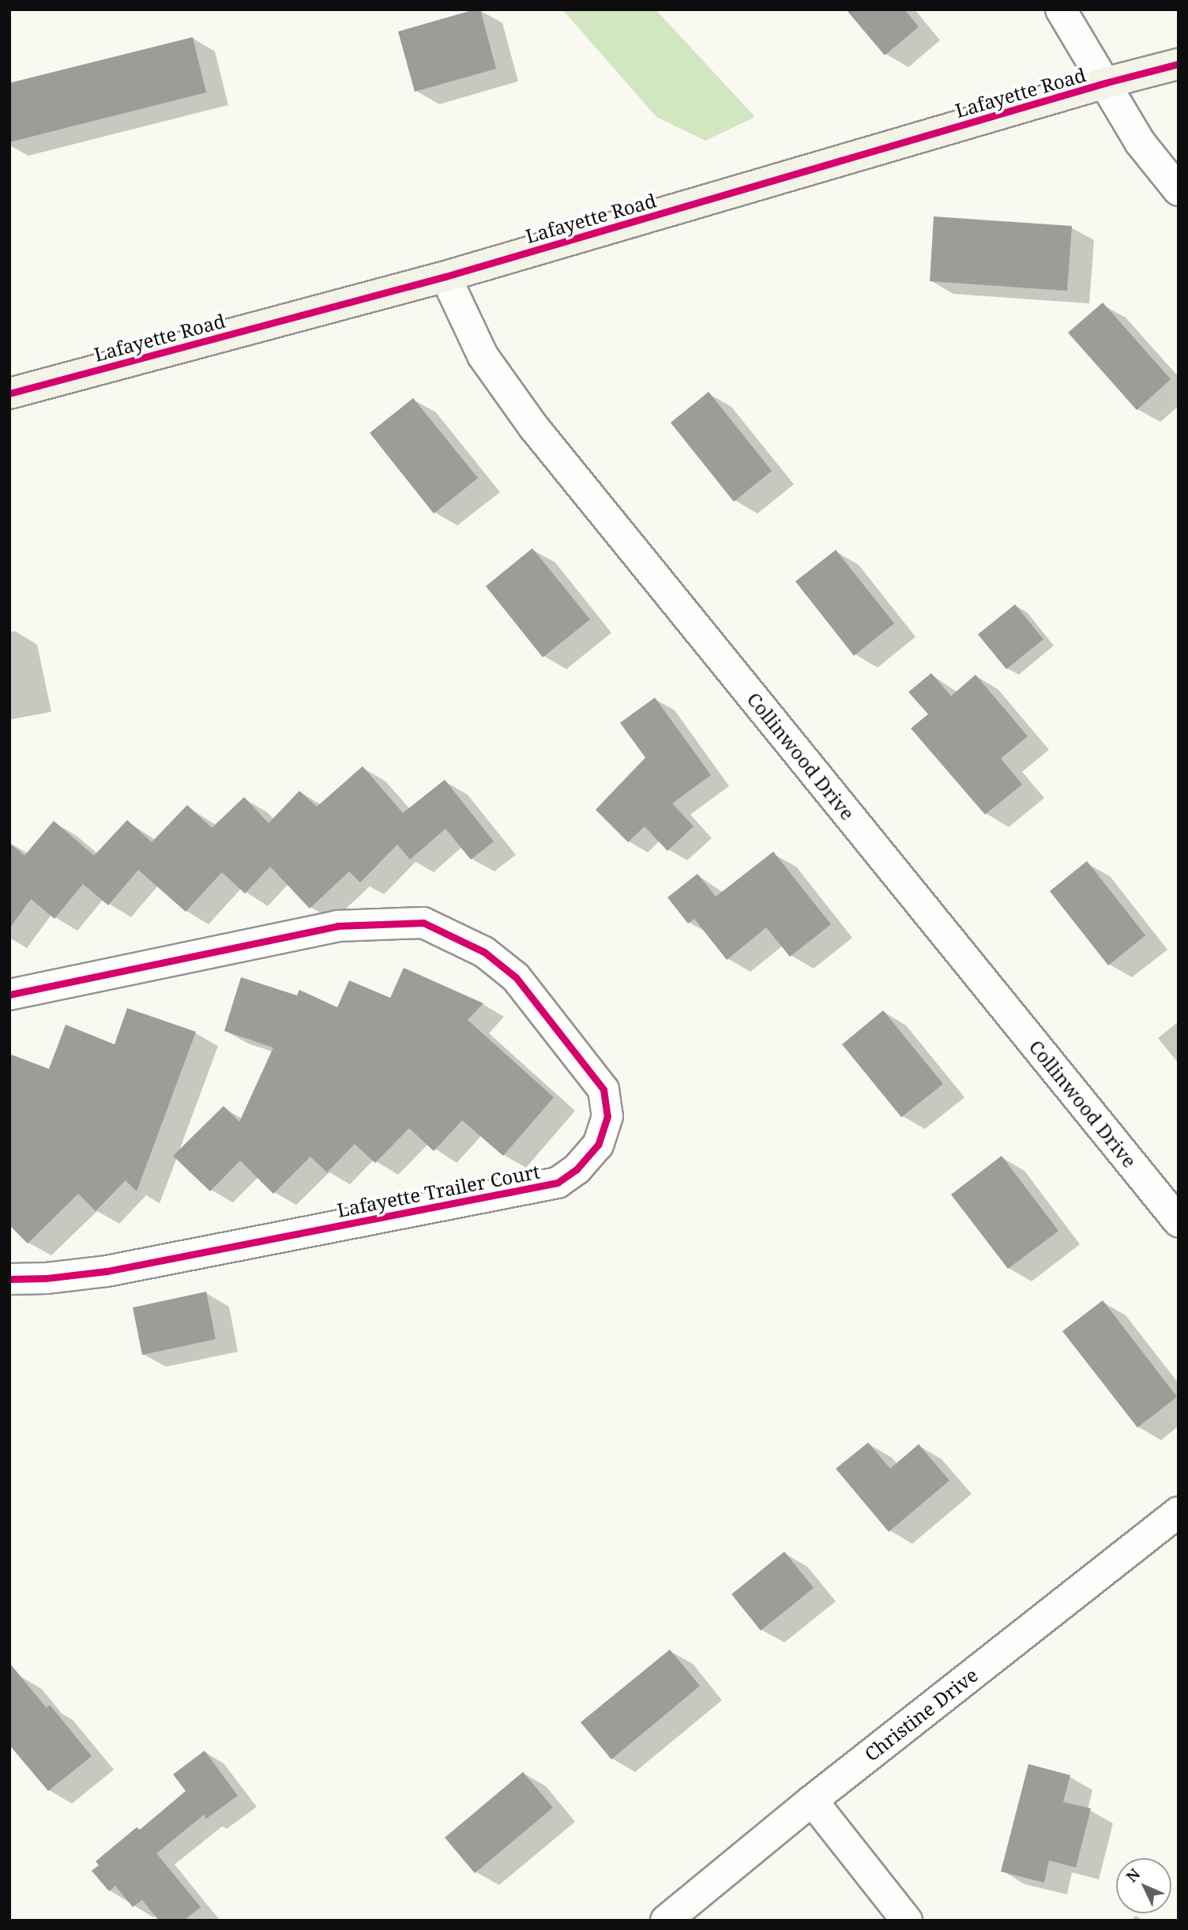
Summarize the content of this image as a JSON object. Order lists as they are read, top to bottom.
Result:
{
  "streets": {
    "main road": ["Lafayette Road"],
    "street": ["Collinwood Drive", "Lafayette Trailer Court", "Christine Drive"]
  },
  "crossings": [
    ["Lafayette Road", "Collinwood Drive"]
  ],
  "north": "top left"
}
